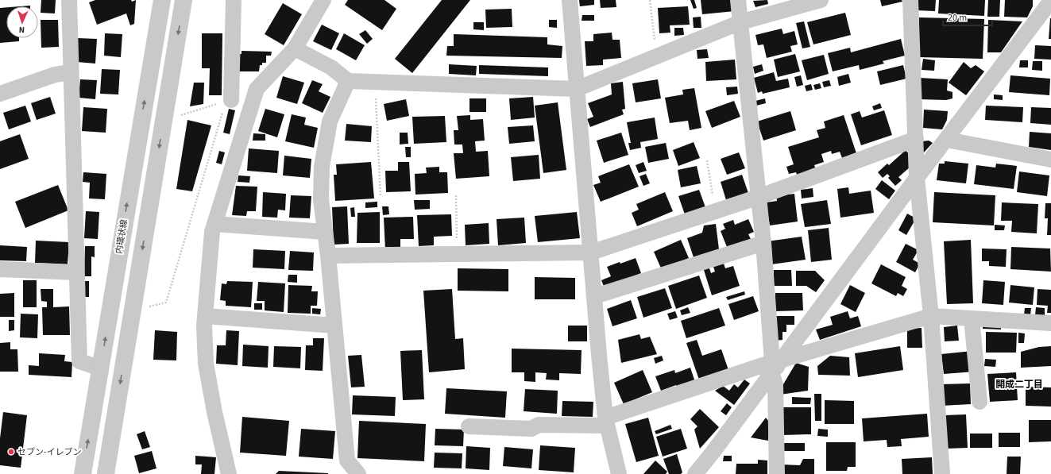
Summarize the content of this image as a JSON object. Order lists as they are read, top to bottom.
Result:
{
  "streets": {
    "street": ["内環状線"]
  },
  "districts": ["開成二丁目"],
  "places": ["セブン-イレブン"],
  "scale_bar": "20 m",
  "north": "bottom"
}
